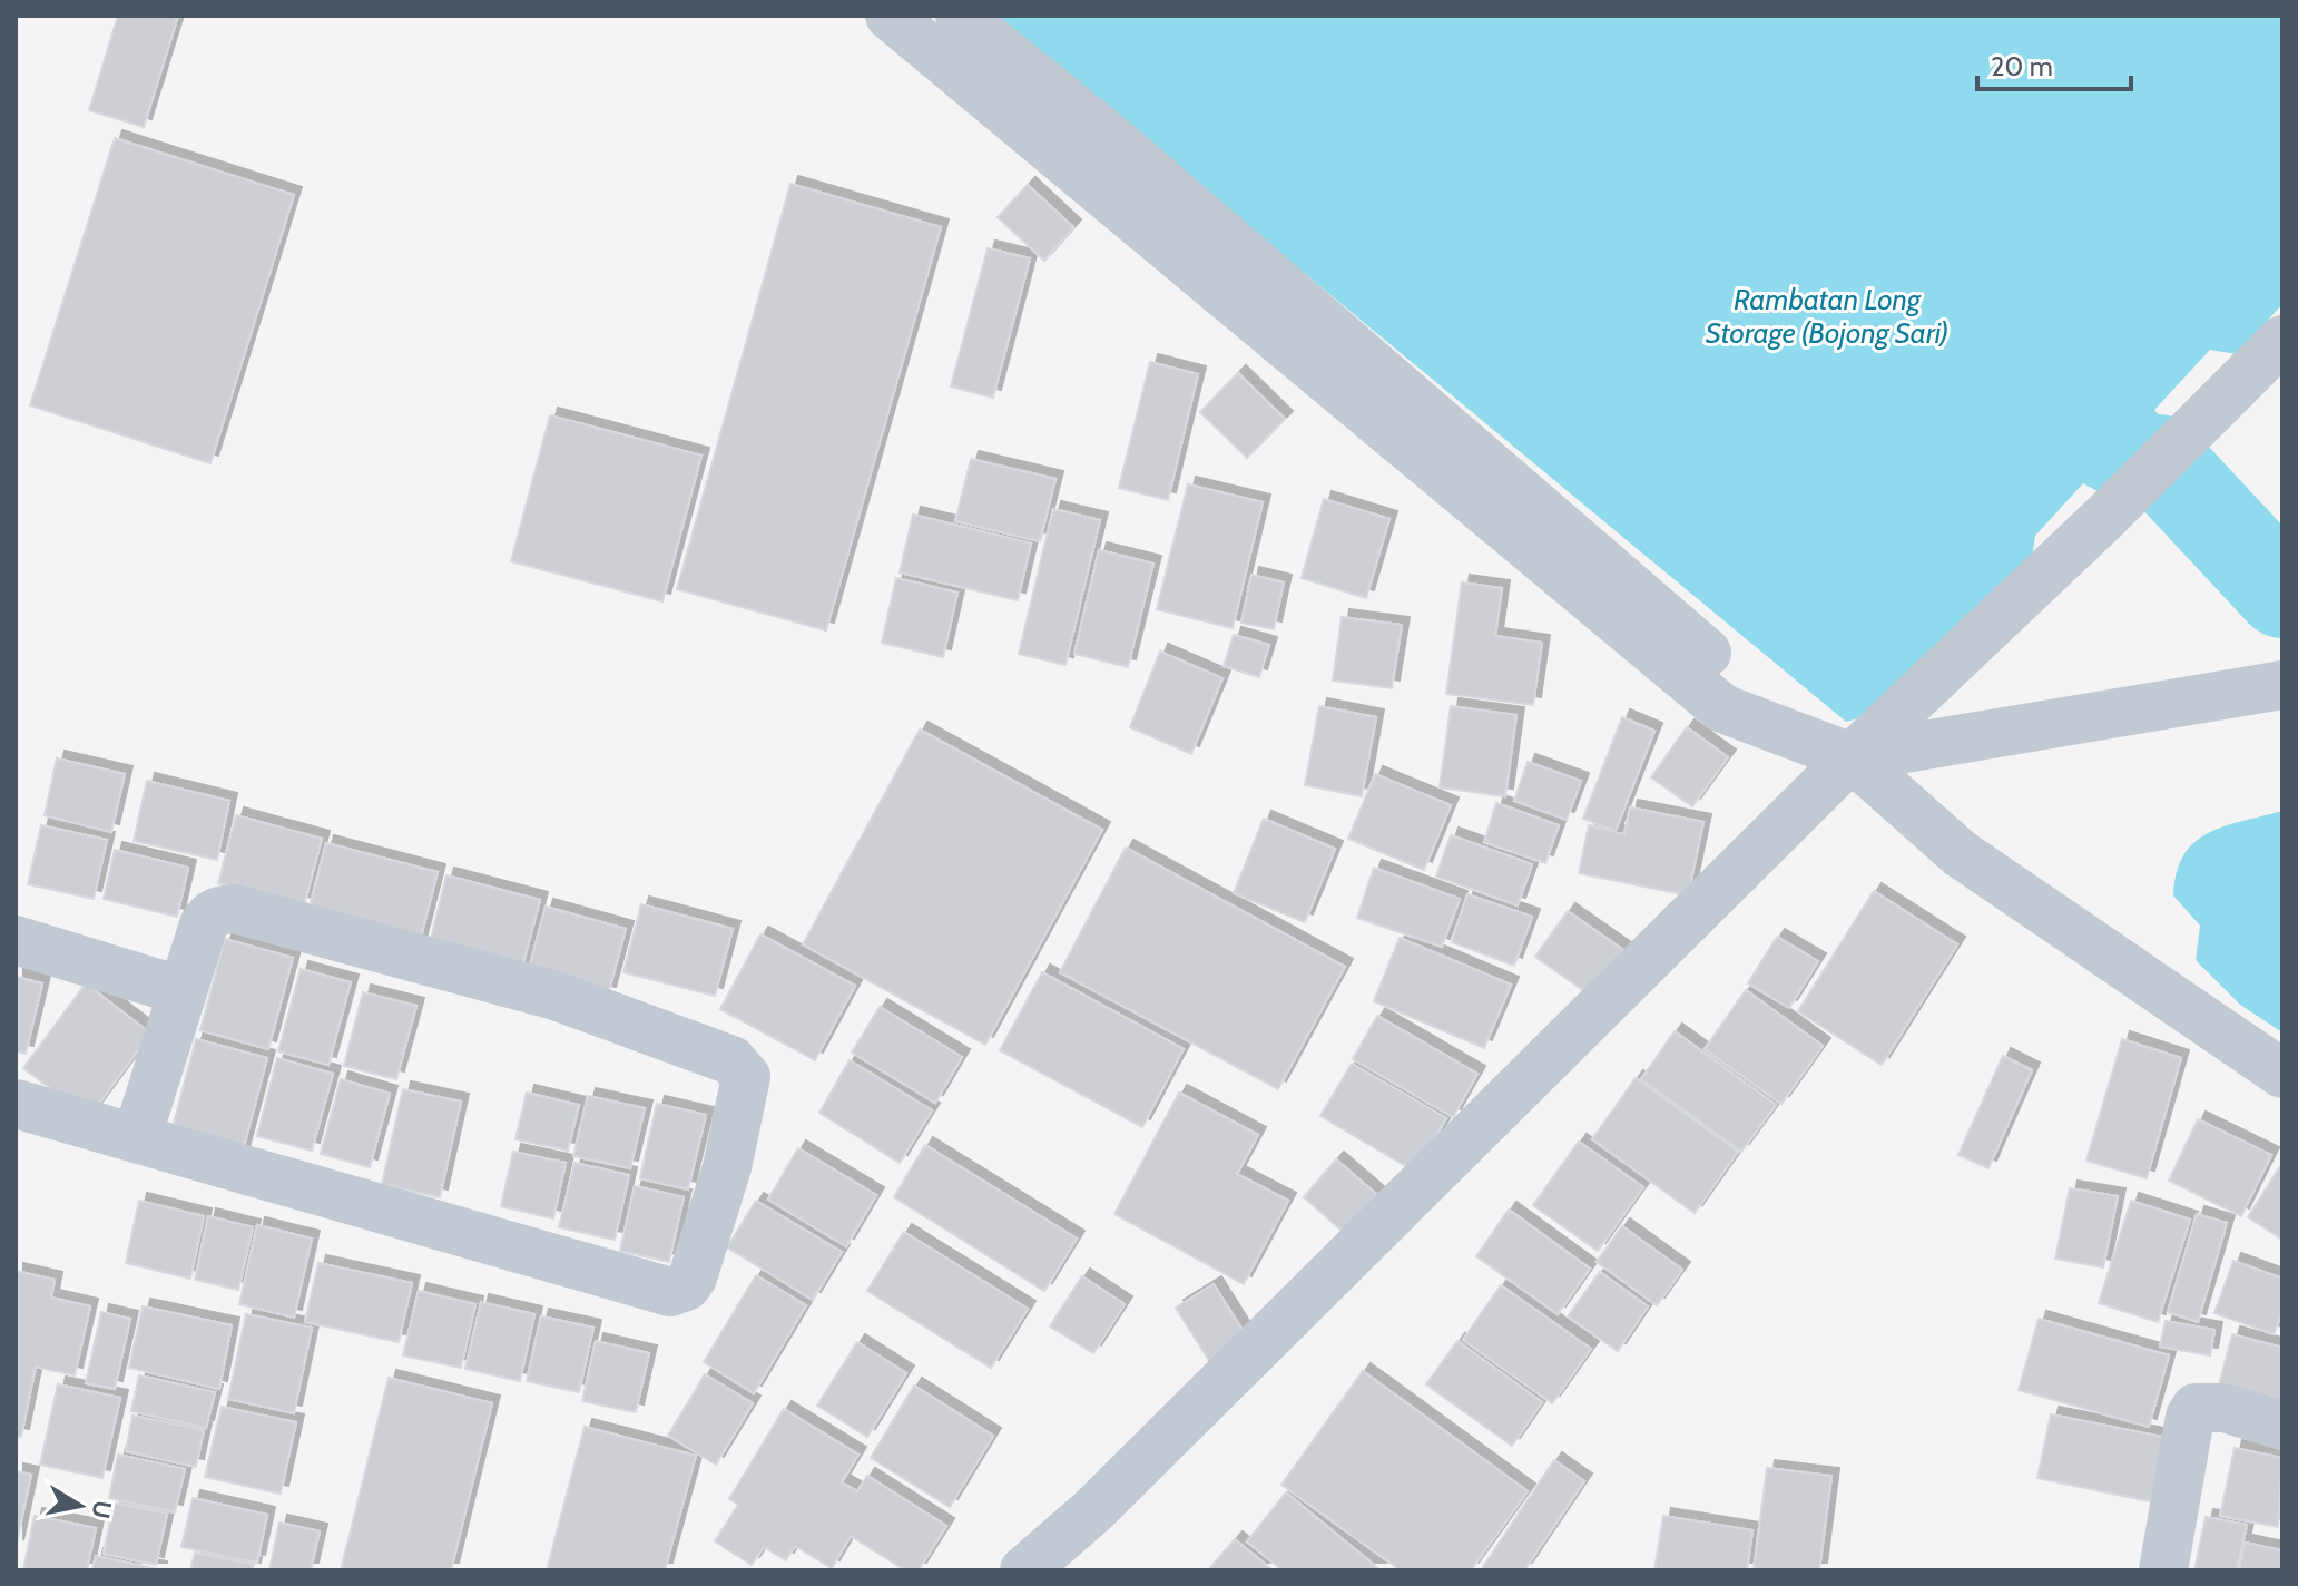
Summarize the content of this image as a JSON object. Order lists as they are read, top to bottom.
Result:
{
  "water": ["Rambatan Long Storage (Bojong Sari)"],
  "scale_bar": "20 m",
  "north": "right"
}
